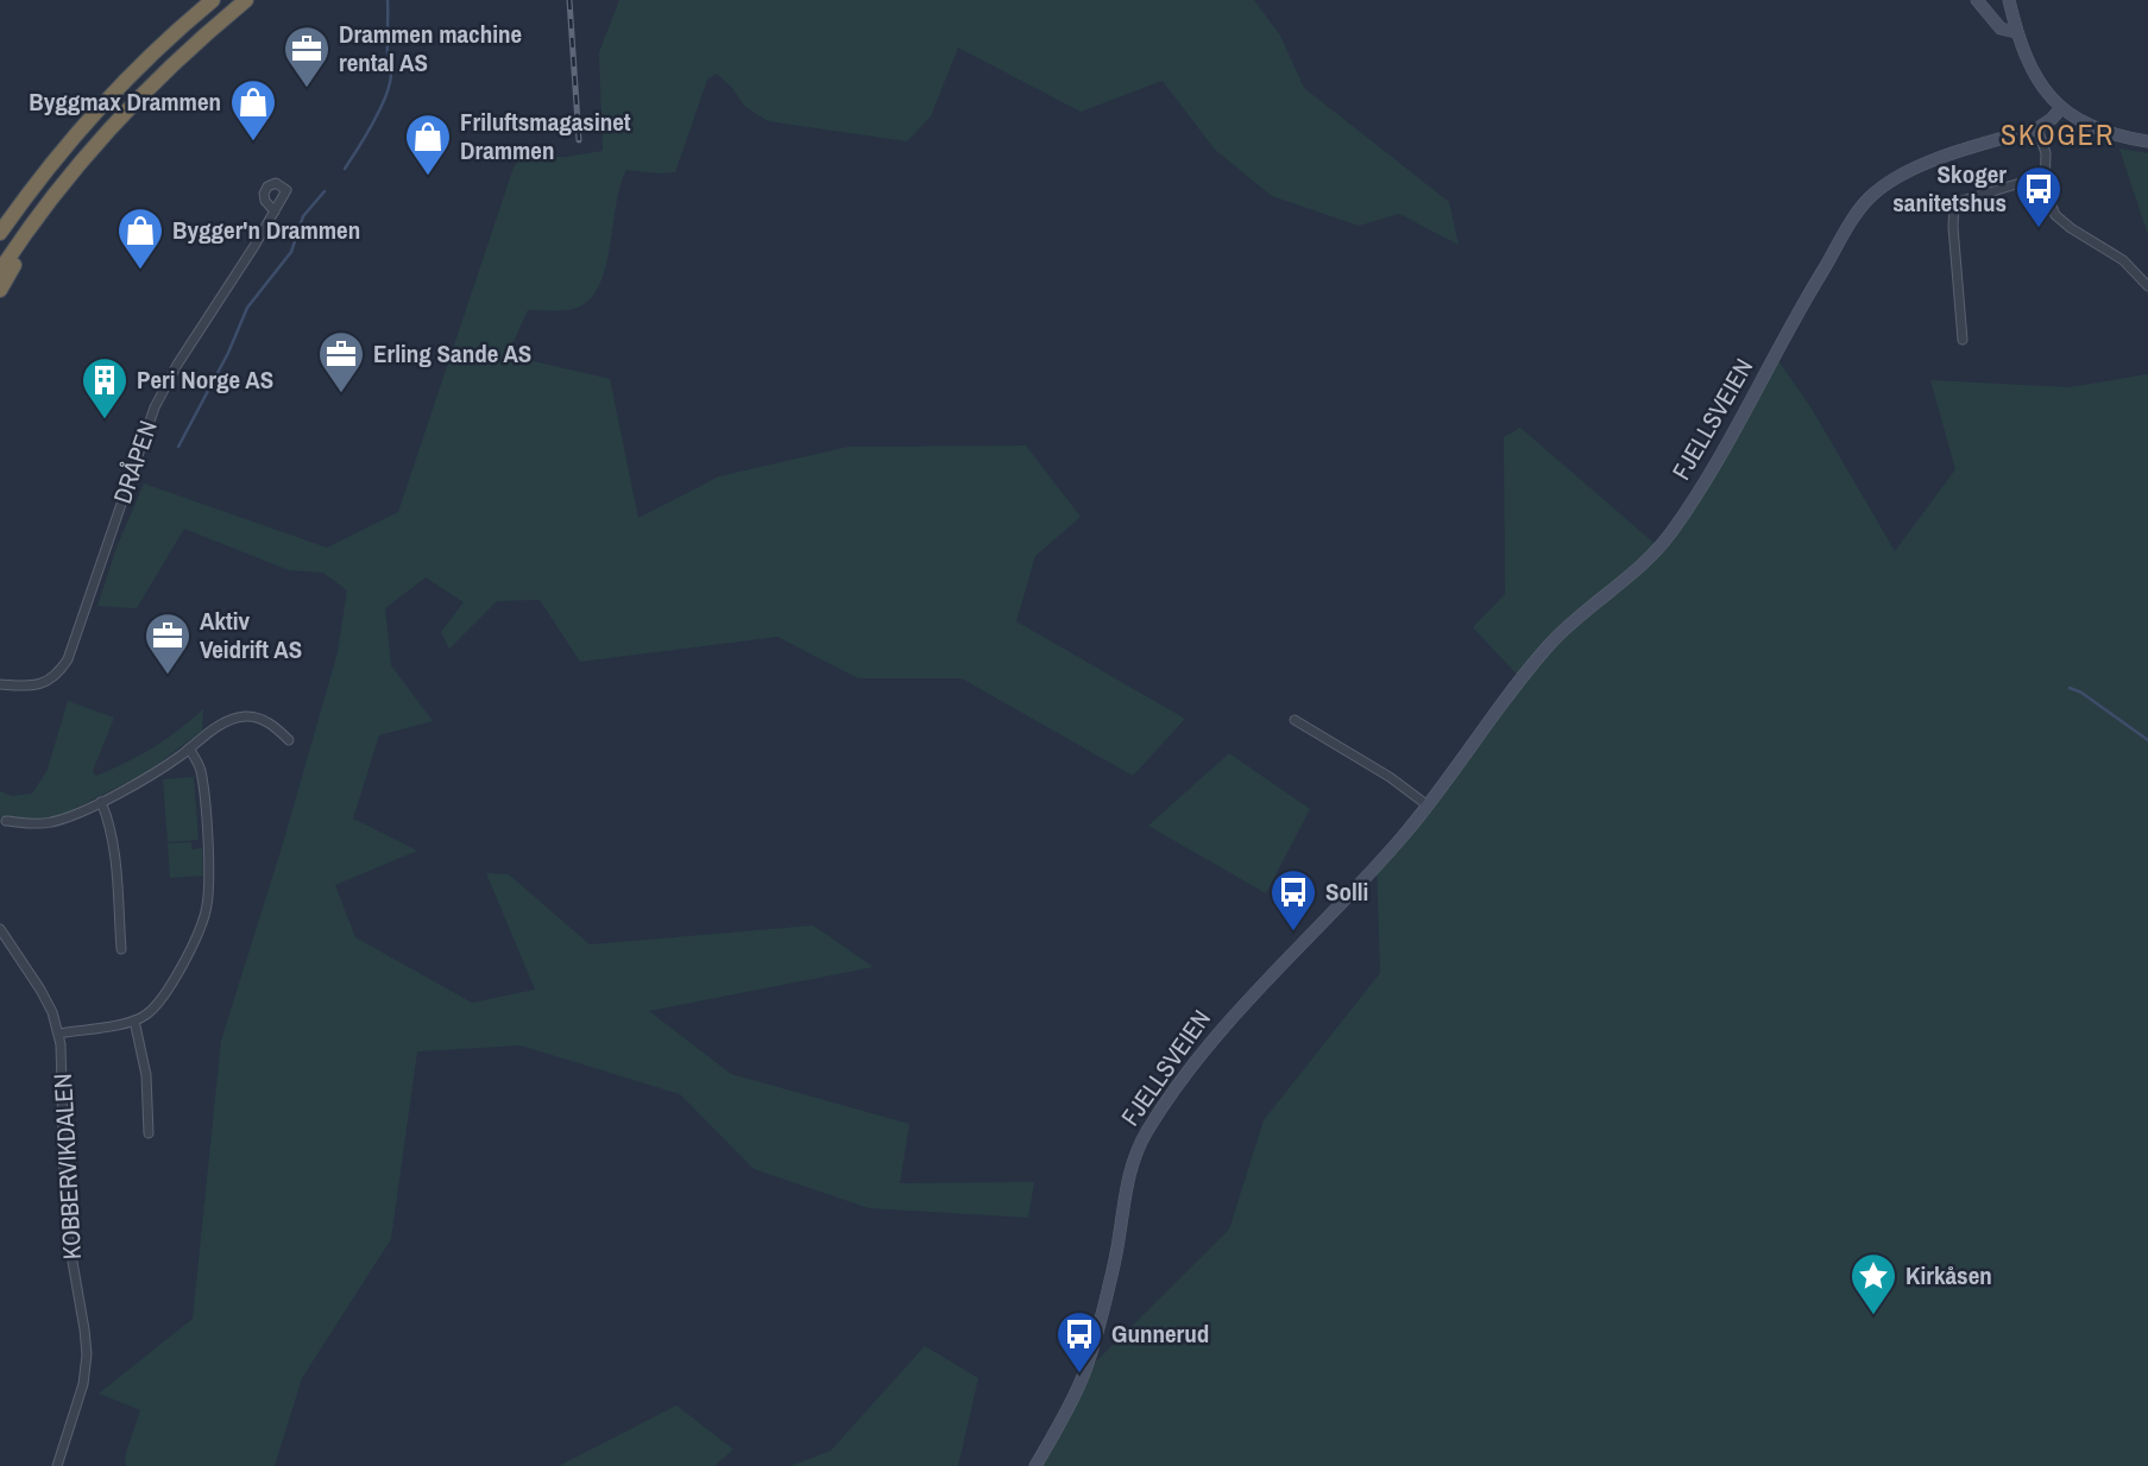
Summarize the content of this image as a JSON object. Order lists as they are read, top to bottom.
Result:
{
  "streets": {
    "main road": ["FJELLSVEIEN"],
    "street": ["DRÅPEN", "KOBBERVIKDALEN"]
  },
  "districts": ["SKOGER"],
  "places": {
    "office": ["Drammen machine rental AS", "Erling Sande AS", "Aktiv Veidrift AS"],
    "shop": ["Byggmax Drammen", "Friluftsmagasinet Drammen", "Bygger'n Drammen"],
    "bus stop": ["Skoger sanitetshus", "Solli", "Gunnerud"],
    "building": ["Peri Norge AS"],
    "place": ["Kirkåsen"]
  }
}
